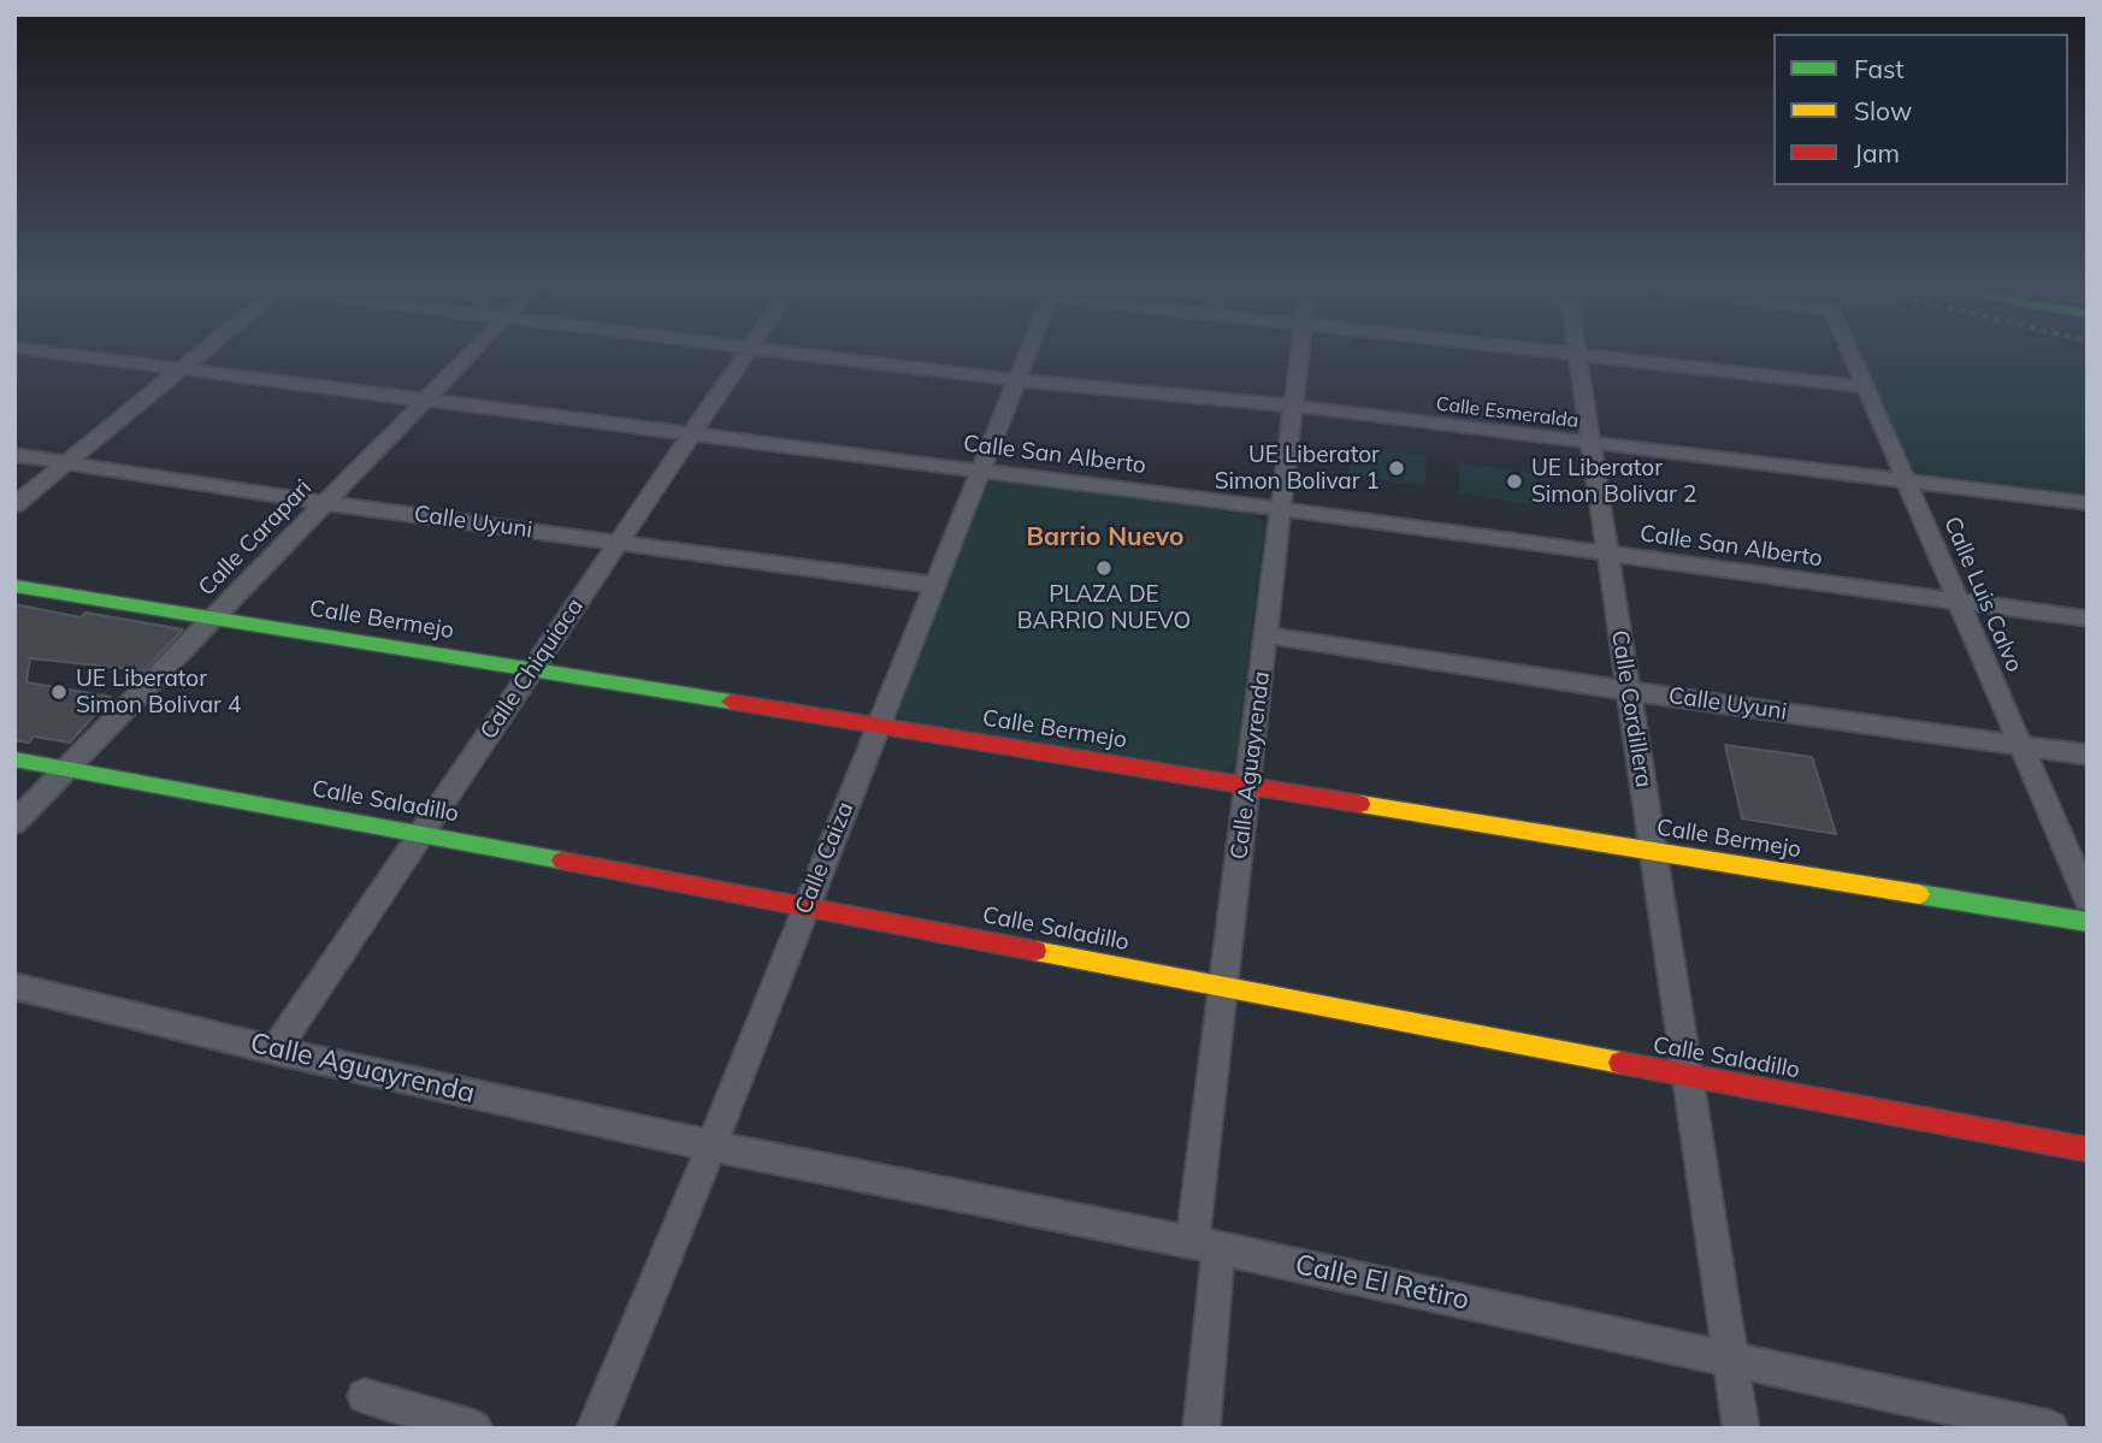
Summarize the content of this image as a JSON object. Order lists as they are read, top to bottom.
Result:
{
  "streets": {
    "main road": ["Calle Bermejo", "Calle Saladillo"],
    "street": [
      "Calle Esmeralda",
      "Calle San Alberto",
      "Calle Uyuni",
      "Calle Carapari",
      "Calle Luis Calvo",
      "Calle Chiquiaca",
      "Calle Cordillera",
      "Calle Aguayrenda",
      "Calle Caiza",
      "Calle El Retiro"
    ]
  },
  "crossings": [
    ["Calle Esmeralda", "Calle Luis Calvo"],
    ["Calle Esmeralda", "Calle Cordillera"],
    ["Calle Esmeralda", "Calle Aguayrenda"],
    ["Calle Esmeralda", "Calle Caiza"],
    ["Calle San Alberto", "Calle Carapari"],
    ["Calle San Alberto", "Calle Luis Calvo"],
    ["Calle San Alberto", "Calle Chiquiaca"],
    ["Calle San Alberto", "Calle Cordillera"],
    ["Calle San Alberto", "Calle Aguayrenda"],
    ["Calle San Alberto", "Calle Caiza"],
    ["Calle Uyuni", "Calle Carapari"],
    ["Calle Uyuni", "Calle Luis Calvo"],
    ["Calle Uyuni", "Calle Chiquiaca"],
    ["Calle Uyuni", "Calle Cordillera"],
    ["Calle Uyuni", "Calle Aguayrenda"],
    ["Calle Uyuni", "Calle Caiza"],
    ["Calle Carapari", "Calle Bermejo"],
    ["Calle Carapari", "Calle Saladillo"],
    ["Calle Bermejo", "Calle Chiquiaca"],
    ["Calle Bermejo", "Calle Cordillera"],
    ["Calle Bermejo", "Calle Aguayrenda"],
    ["Calle Bermejo", "Calle Caiza"],
    ["Calle Chiquiaca", "Calle Aguayrenda"],
    ["Calle Chiquiaca", "Calle Saladillo"],
    ["Calle Cordillera", "Calle Saladillo"],
    ["Calle Cordillera", "Calle El Retiro"],
    ["Calle Aguayrenda", "Calle Saladillo"],
    ["Calle Aguayrenda", "Calle Caiza"],
    ["Calle Aguayrenda", "Calle El Retiro"],
    ["Calle Saladillo", "Calle Caiza"],
    ["Calle Caiza", "Calle El Retiro"]
  ],
  "districts": ["Barrio Nuevo"],
  "places": [
    "UE Liberator Simon Bolivar 1",
    "UE Liberator Simon Bolivar 2",
    "PLAZA DE BARRIO NUEVO",
    "UE Liberator Simon Bolivar 4"
  ],
  "legend": ["Fast", "Slow", "Jam"]
}
